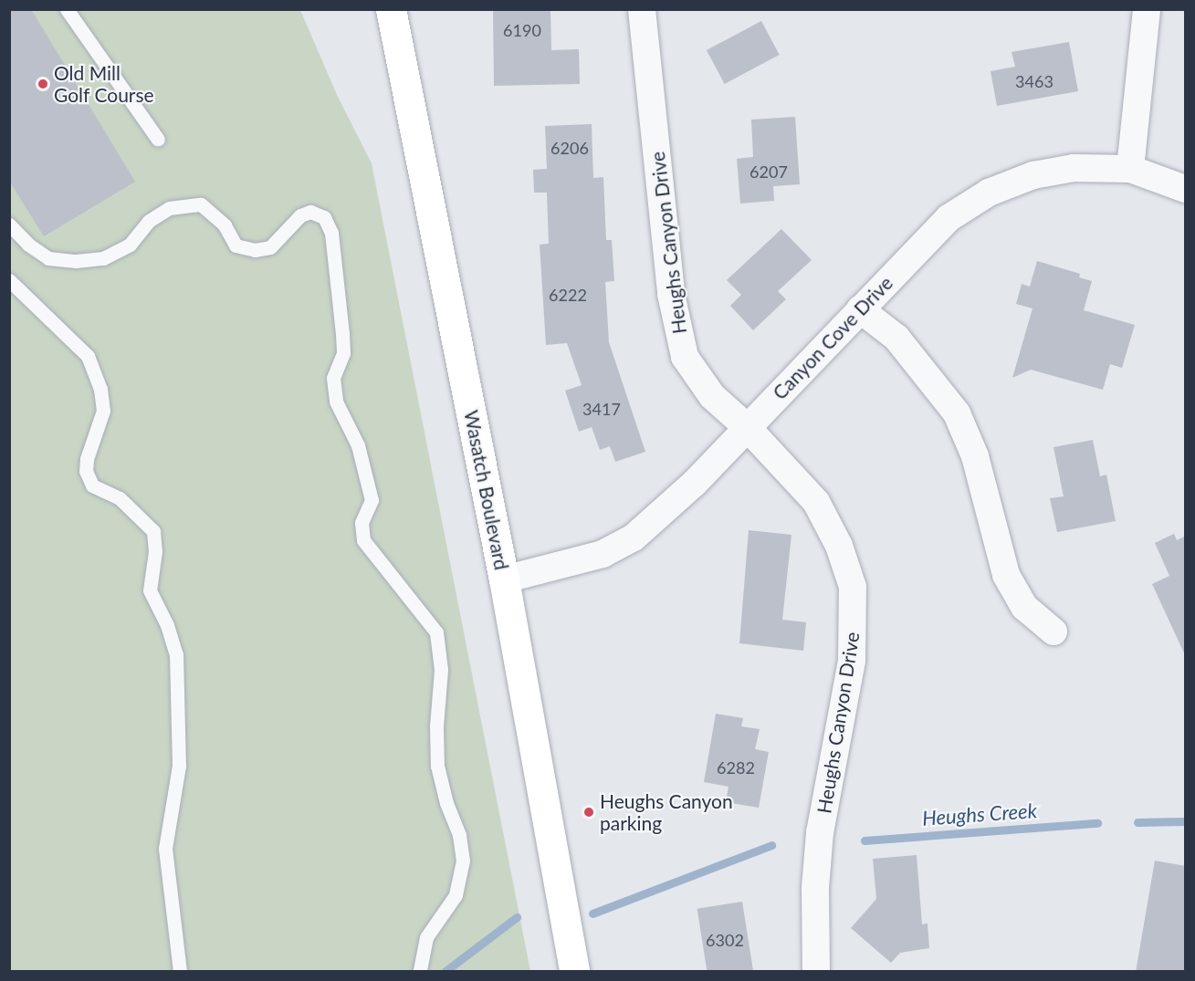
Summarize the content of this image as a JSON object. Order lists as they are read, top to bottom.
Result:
{
  "streets": {
    "street": ["Heughs Canyon Drive", "Canyon Cove Drive", "Wasatch Boulevard"]
  },
  "crossings": [
    ["Heughs Canyon Drive", "Canyon Cove Drive"],
    ["Canyon Cove Drive", "Wasatch Boulevard"]
  ],
  "water": ["Heughs Creek"],
  "places": ["Old Mill Golf Course", "Heughs Canyon parking"],
  "house_numbers": [
    "6190",
    "3463",
    "6206",
    "6207",
    "6222",
    "3417",
    "6282",
    "6302"
  ]
}
